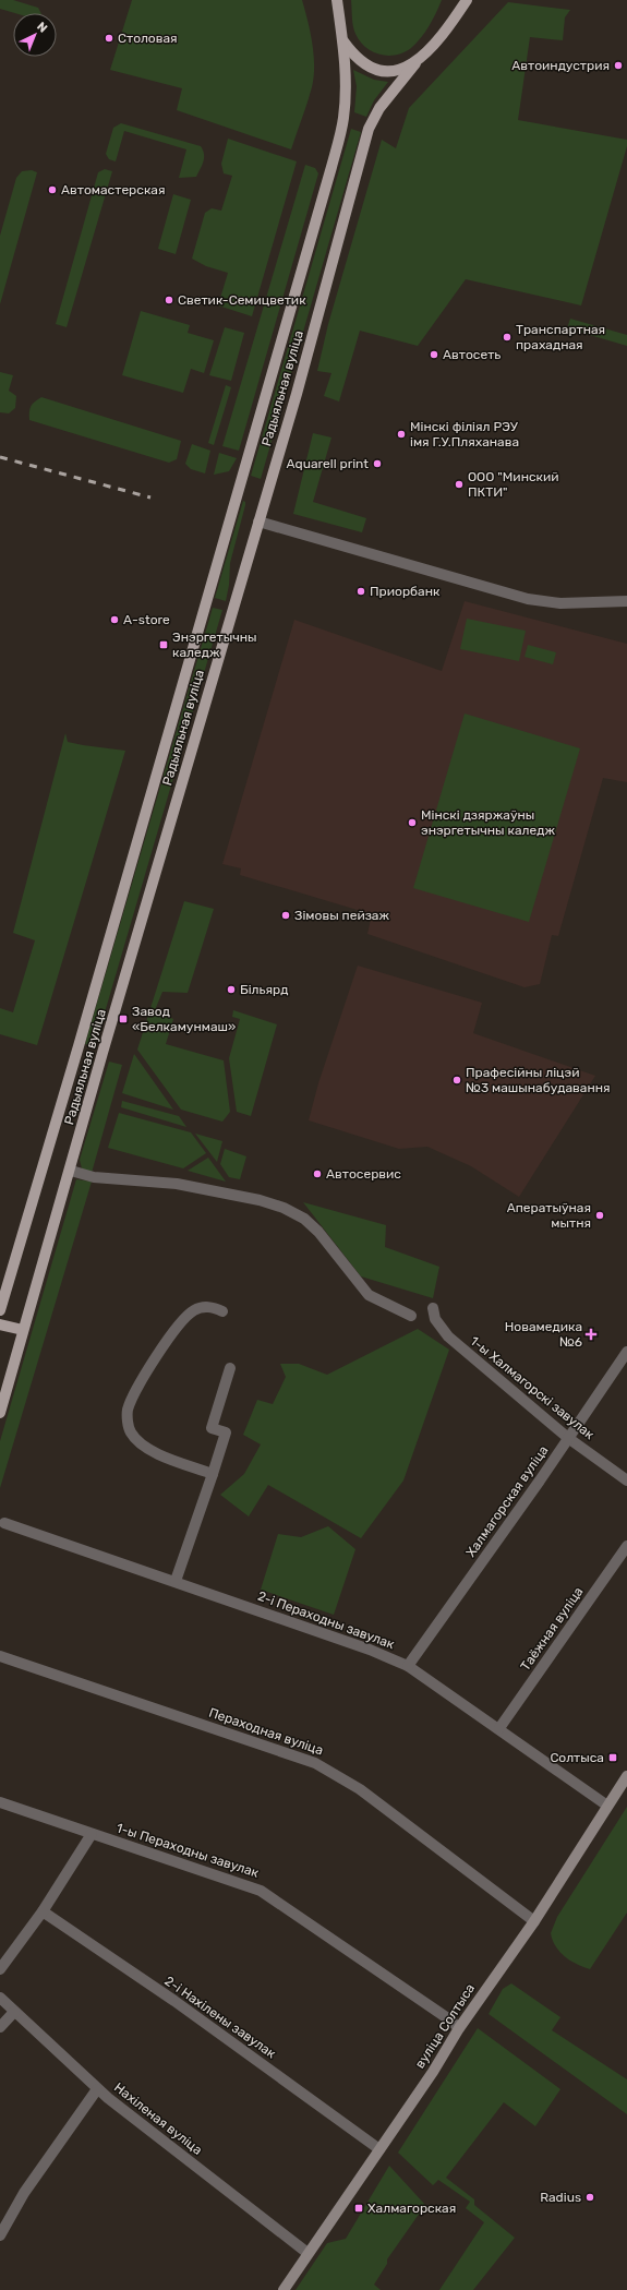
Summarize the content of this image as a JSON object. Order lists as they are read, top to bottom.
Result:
{
  "streets": {
    "main road": ["Радыяльная вуліца", "вуліца Солтыса"],
    "street": [
      "1-ы Халмагорскі завулак",
      "Халмагорская вуліца",
      "2-і Пераходны завулак",
      "Таёжная вуліца",
      "Пераходная вуліца",
      "1-ы Пераходны завулак",
      "2-і Нахілены завулак",
      "Нахіленая вуліца"
    ]
  },
  "crossings": [
    ["1-ы Халмагорскі завулак", "Халмагорская вуліца"],
    ["Халмагорская вуліца", "2-і Пераходны завулак"],
    ["2-і Пераходны завулак", "Таёжная вуліца"],
    ["2-і Пераходны завулак", "вуліца Солтыса"],
    ["Пераходная вуліца", "вуліца Солтыса"],
    ["1-ы Пераходны завулак", "вуліца Солтыса"],
    ["2-і Нахілены завулак", "вуліца Солтыса"],
    ["вуліца Солтыса", "Нахіленая вуліца"]
  ],
  "places": {
    "other": [
      "Столовая",
      "Автоиндустрия",
      "Автомастерская",
      "Светик-Семицветик",
      "Транспартная прахадная",
      "Автосеть",
      "Мінскі філіял РЭУ імя Г.У.Пляханава",
      "Aquarell print",
      "ООО \"Минский ПКТИ\"",
      "Приорбанк",
      "А-store",
      "Мінскі дзяржаўны энэргетычны каледж",
      "Зімовы пейзаж",
      "Більярд",
      "Прафесійны ліцэй №3 машынабудавання",
      "Автосервис",
      "Аператыўная мытня",
      "Radius"
    ],
    "transit": [
      "Энэргетычны каледж",
      "Завод «Белкамунмаш»",
      "Солтыса",
      "Халмагорская"
    ],
    "health": ["Новамедика №6"]
  },
  "north": "top right"
}
